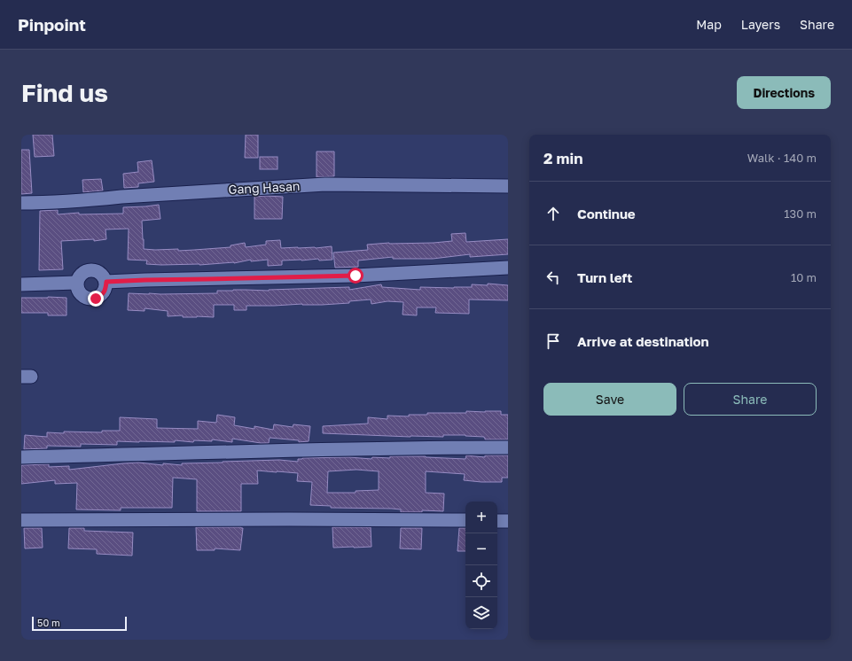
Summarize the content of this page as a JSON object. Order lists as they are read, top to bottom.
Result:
{
  "streets": {
    "street": ["Gang Hasan"]
  },
  "scale_bar": "50 m",
  "page": {
    "header": "Pinpoint",
    "nav": ["Map", "Layers", "Share"],
    "buttons": [
      "Directions",
      ["Save", "Share"]
    ],
    "title": "Find us",
    "heading": ["2 min", "Walk · 140 m"],
    "list": [
      ["Continue", "130 m"],
      ["Turn left", "10 m"],
      "Arrive at destination"
    ],
    "map_buttons": ["+", "−"],
    "scale": "50 m"
  }
}
